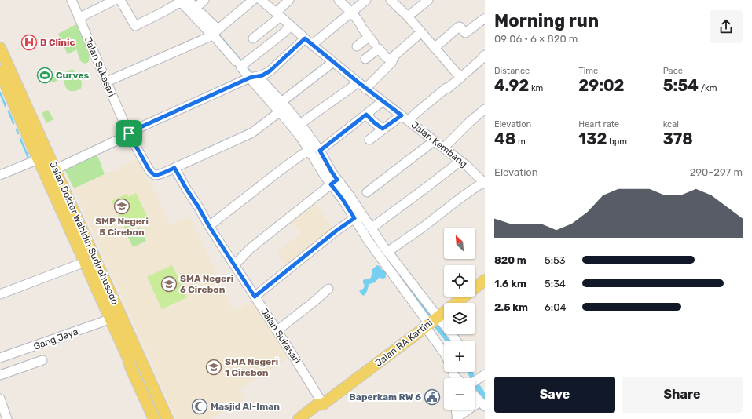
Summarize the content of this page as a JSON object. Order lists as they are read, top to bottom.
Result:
{
  "streets": {
    "main road": ["Jalan Dokter Wahidin Sudirohusodo", "Jalan RA Kartini"],
    "street": ["Jalan Sukasari", "Jalan Kembang", "Gang Jaya"]
  },
  "crossings": [
    ["Jalan Sukasari", "Jalan RA Kartini"],
    ["Jalan Dokter Wahidin Sudirohusodo", "Gang Jaya"]
  ],
  "places": {
    "hospital": ["B Clinic"],
    "sports": ["Curves"],
    "school or university": ["SMP Negeri 5 Cirebon", "SMA Negeri 6 Cirebon", "SMA Negeri 1 Cirebon"],
    "public building": ["Baperkam RW 6"],
    "mosque": ["Masjid Al-Iman"]
  },
  "north": "top left",
  "page": {
    "heading": ["Morning run", "09:06 · 6 × 820 m"],
    "stats": [
      ["Distance", "4.92 km"],
      ["Time", "29:02"],
      ["Pace", "5:54 /km"],
      ["Elevation", "48 m"],
      ["Heart rate", "132 bpm"],
      ["kcal", "378"]
    ],
    "chart": ["Elevation", "290–297 m"],
    "map_buttons": ["+", "−"],
    "list": [
      {
        "name": "820 m",
        "note": "5:53"
      },
      {
        "name": "1.6 km",
        "note": "5:34"
      },
      {
        "name": "2.5 km",
        "note": "6:04"
      }
    ],
    "buttons": ["Save", "Share"]
  }
}
